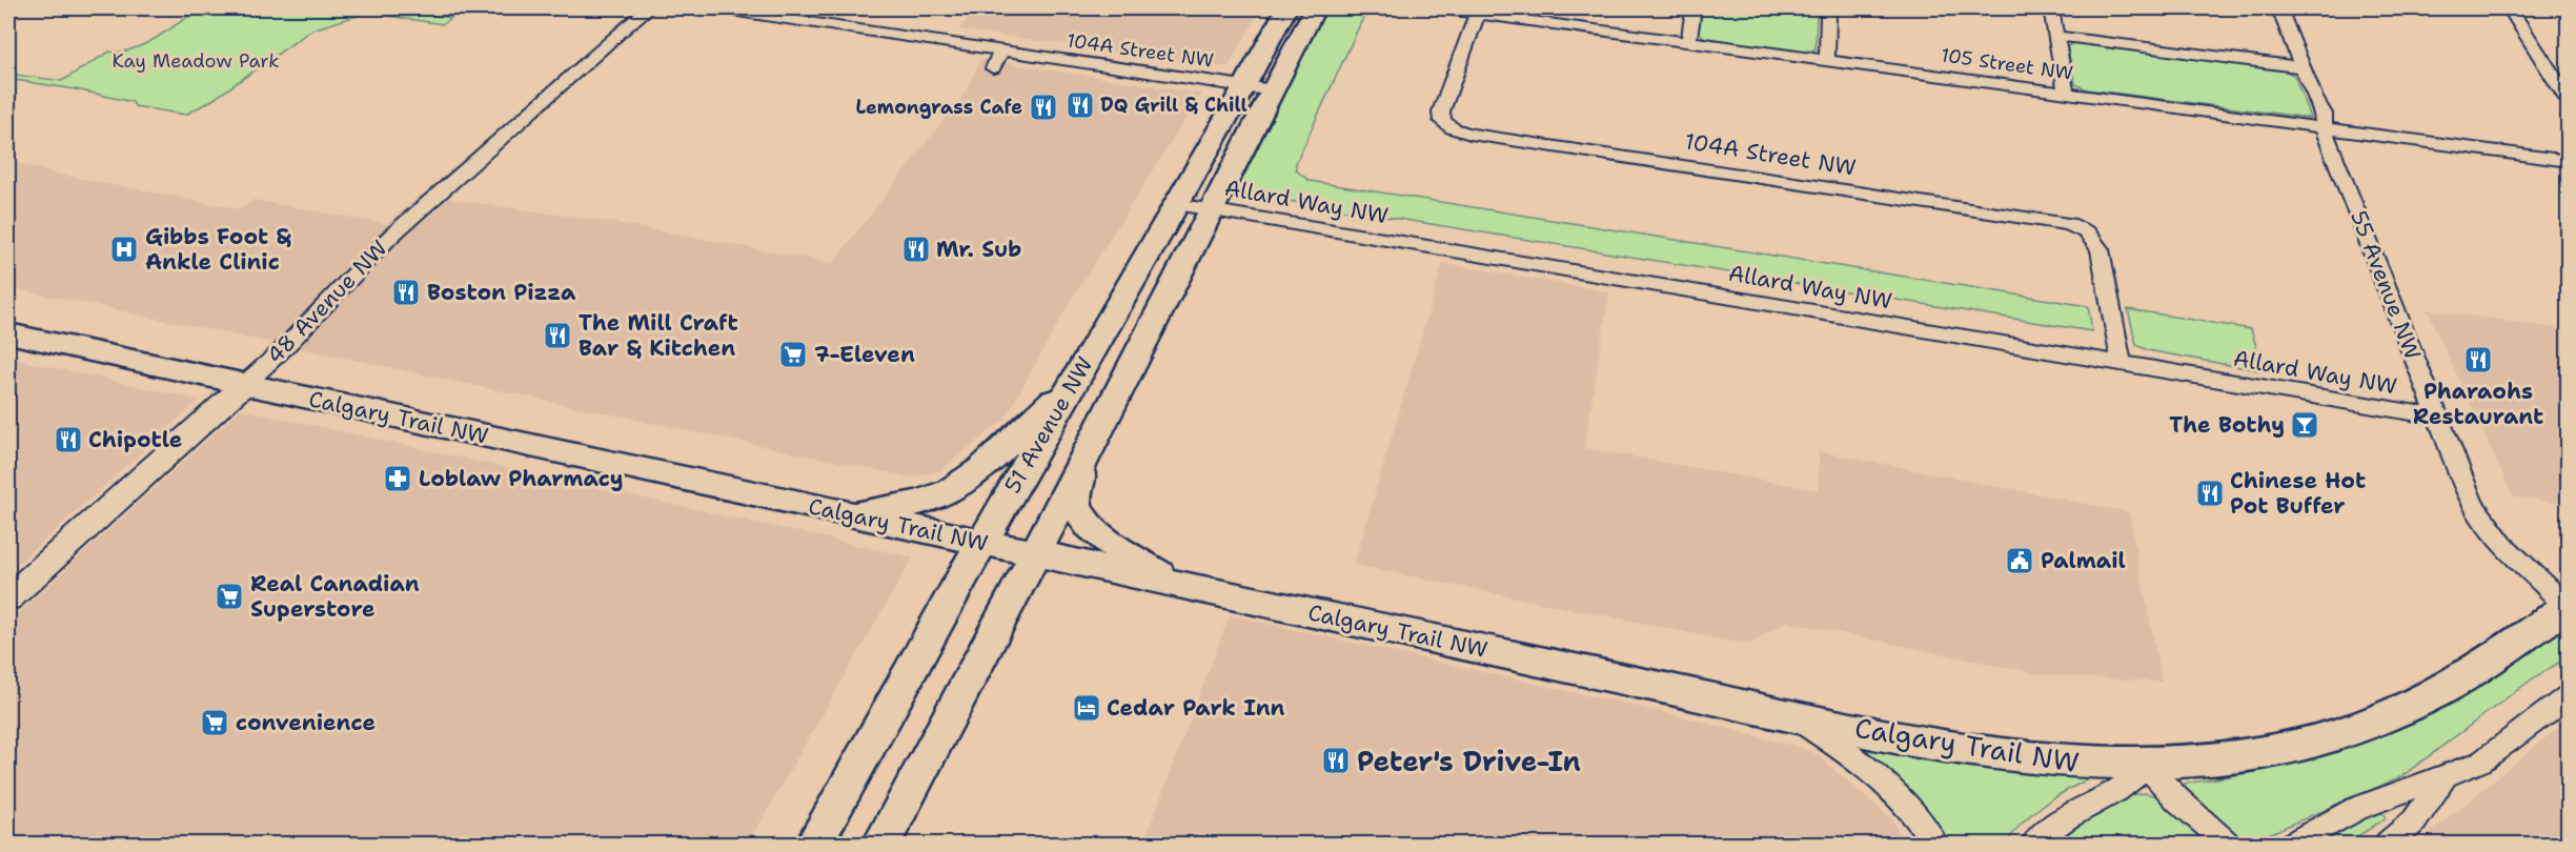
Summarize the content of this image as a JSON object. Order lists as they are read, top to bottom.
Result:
{
  "streets": {
    "main road": ["Calgary Trail NW", "51 Avenue NW"],
    "street": [
      "104A Street NW",
      "105 Street NW",
      "Allard Way NW",
      "55 Avenue NW",
      "48 Avenue NW"
    ]
  },
  "crossings": [
    ["104A Street NW", "105 Street NW"],
    ["104A Street NW", "Allard Way NW"],
    ["104A Street NW", "51 Avenue NW"],
    ["105 Street NW", "55 Avenue NW"],
    ["Allard Way NW", "55 Avenue NW"],
    ["Allard Way NW", "51 Avenue NW"],
    ["55 Avenue NW", "Calgary Trail NW"],
    ["48 Avenue NW", "Calgary Trail NW"],
    ["Calgary Trail NW", "51 Avenue NW"]
  ],
  "parks": ["Kay Meadow Park"],
  "places": {
    "restaurant": [
      "DQ Grill & Chill",
      "Lemongrass Cafe",
      "Mr. Sub",
      "Boston Pizza",
      "The Mill Craft Bar & Kitchen",
      "Pharaohs Restaurant",
      "Chipotle",
      "Chinese Hot Pot Buffer",
      "Peter's Drive-In"
    ],
    "hospital": ["Gibbs Foot & Ankle Clinic"],
    "supermarket": ["7-Eleven", "Real Canadian Superstore", "convenience"],
    "bar": ["The Bothy"],
    "pharmacy": ["Loblaw Pharmacy"],
    "public building": ["Palmail"],
    "hotel": ["Cedar Park Inn"]
  }
}
